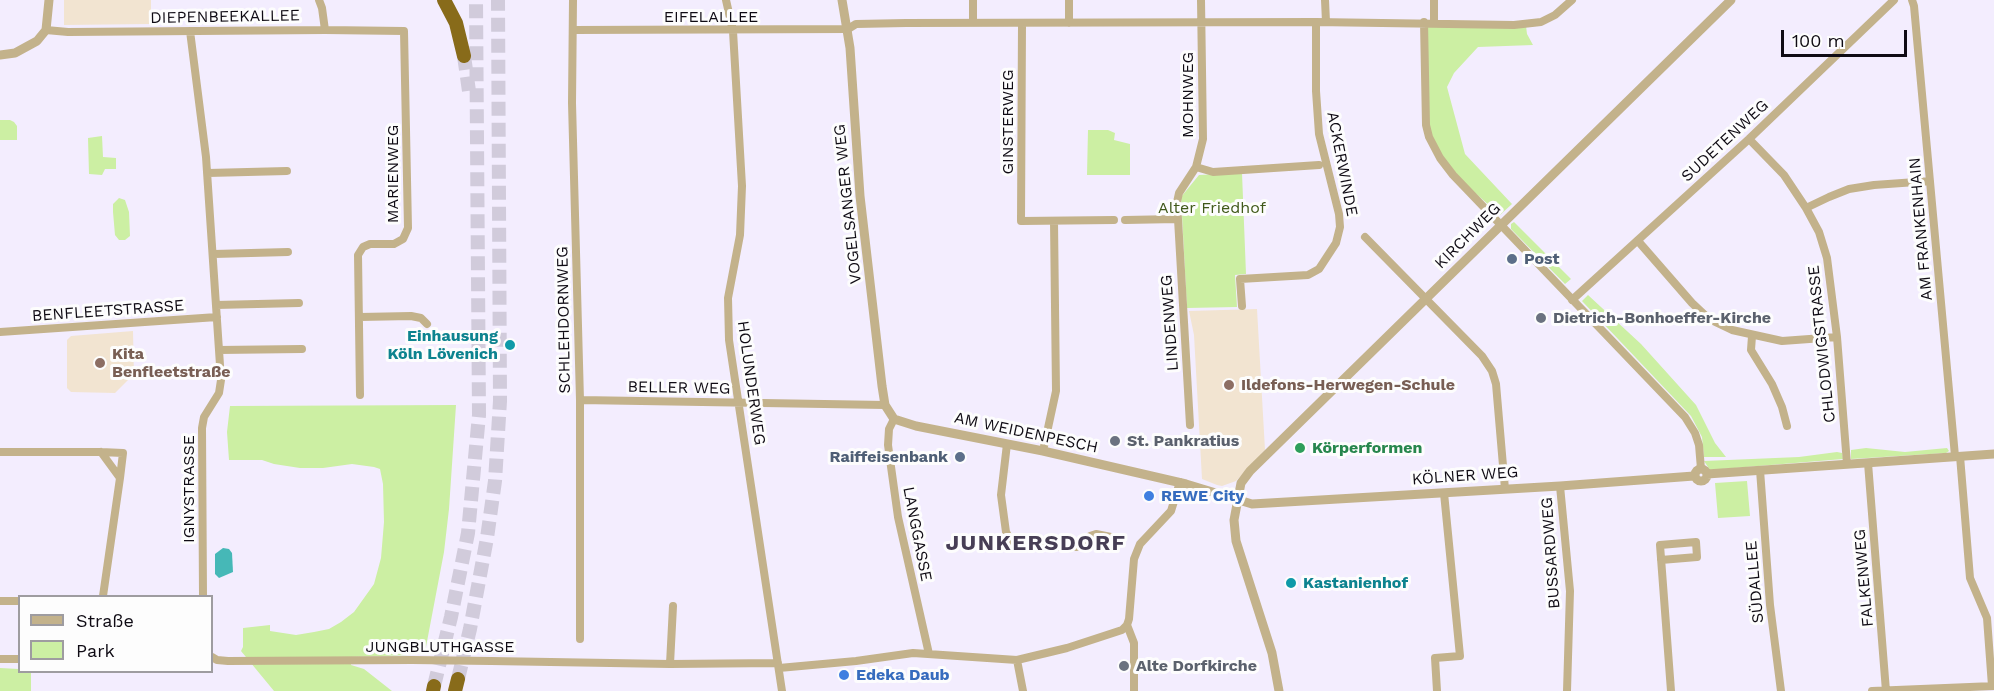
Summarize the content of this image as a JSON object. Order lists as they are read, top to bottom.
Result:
{
  "streets": {
    "street": [
      "DIEPENBEEKALLEE",
      "EIFELALLEE",
      "MOHNWEG",
      "GINSTERWEG",
      "SUDETENWEG",
      "ACKERWINDE",
      "MARIENWEG",
      "VOGELSANGER WEG",
      "AM FRANKENHAIN",
      "KIRCHWEG",
      "BENFLEETSTRASSE",
      "SCHLEHDORNWEG",
      "LINDENWEG",
      "CHLODWIGSTRASSE",
      "HOLUNDERWEG",
      "BELLER WEG",
      "AM WEIDENPESCH",
      "KÖLNER WEG",
      "IGNYSTRASSE",
      "LANGGASSE",
      "BUSSARDWEG",
      "FALKENWEG",
      "SÜDALLEE",
      "JUNGBLUTHGASSE"
    ]
  },
  "crossings": [
    ["DIEPENBEEKALLEE", "MARIENWEG"],
    ["DIEPENBEEKALLEE", "IGNYSTRASSE"],
    ["EIFELALLEE", "MOHNWEG"],
    ["EIFELALLEE", "GINSTERWEG"],
    ["EIFELALLEE", "ACKERWINDE"],
    ["EIFELALLEE", "VOGELSANGER WEG"],
    ["EIFELALLEE", "SCHLEHDORNWEG"],
    ["EIFELALLEE", "HOLUNDERWEG"],
    ["MOHNWEG", "LINDENWEG"],
    ["SUDETENWEG", "CHLODWIGSTRASSE"],
    ["ACKERWINDE", "KIRCHWEG"],
    ["ACKERWINDE", "KÖLNER WEG"],
    ["VOGELSANGER WEG", "BELLER WEG"],
    ["AM FRANKENHAIN", "KÖLNER WEG"],
    ["KIRCHWEG", "AM WEIDENPESCH"],
    ["KIRCHWEG", "KÖLNER WEG"],
    ["BENFLEETSTRASSE", "IGNYSTRASSE"],
    ["SCHLEHDORNWEG", "BELLER WEG"],
    ["CHLODWIGSTRASSE", "KÖLNER WEG"],
    ["HOLUNDERWEG", "BELLER WEG"],
    ["HOLUNDERWEG", "JUNGBLUTHGASSE"],
    ["AM WEIDENPESCH", "KÖLNER WEG"],
    ["AM WEIDENPESCH", "LANGGASSE"],
    ["KÖLNER WEG", "BUSSARDWEG"],
    ["KÖLNER WEG", "FALKENWEG"],
    ["KÖLNER WEG", "SÜDALLEE"],
    ["LANGGASSE", "JUNGBLUTHGASSE"]
  ],
  "districts": ["JUNKERSDORF"],
  "parks": ["Alter Friedhof"],
  "places": [
    "Post",
    "Dietrich-Bonhoeffer-Kirche",
    "Einhausung Köln Lövenich",
    "Kita Benfleetstraße",
    "Ildefons-Herwegen-Schule",
    "St. Pankratius",
    "Körperformen",
    "Raiffeisenbank",
    "REWE City",
    "Kastanienhof",
    "Alte Dorfkirche",
    "Edeka Daub"
  ],
  "legend": ["Straße", "Park"],
  "scale_bar": "100 m"
}
